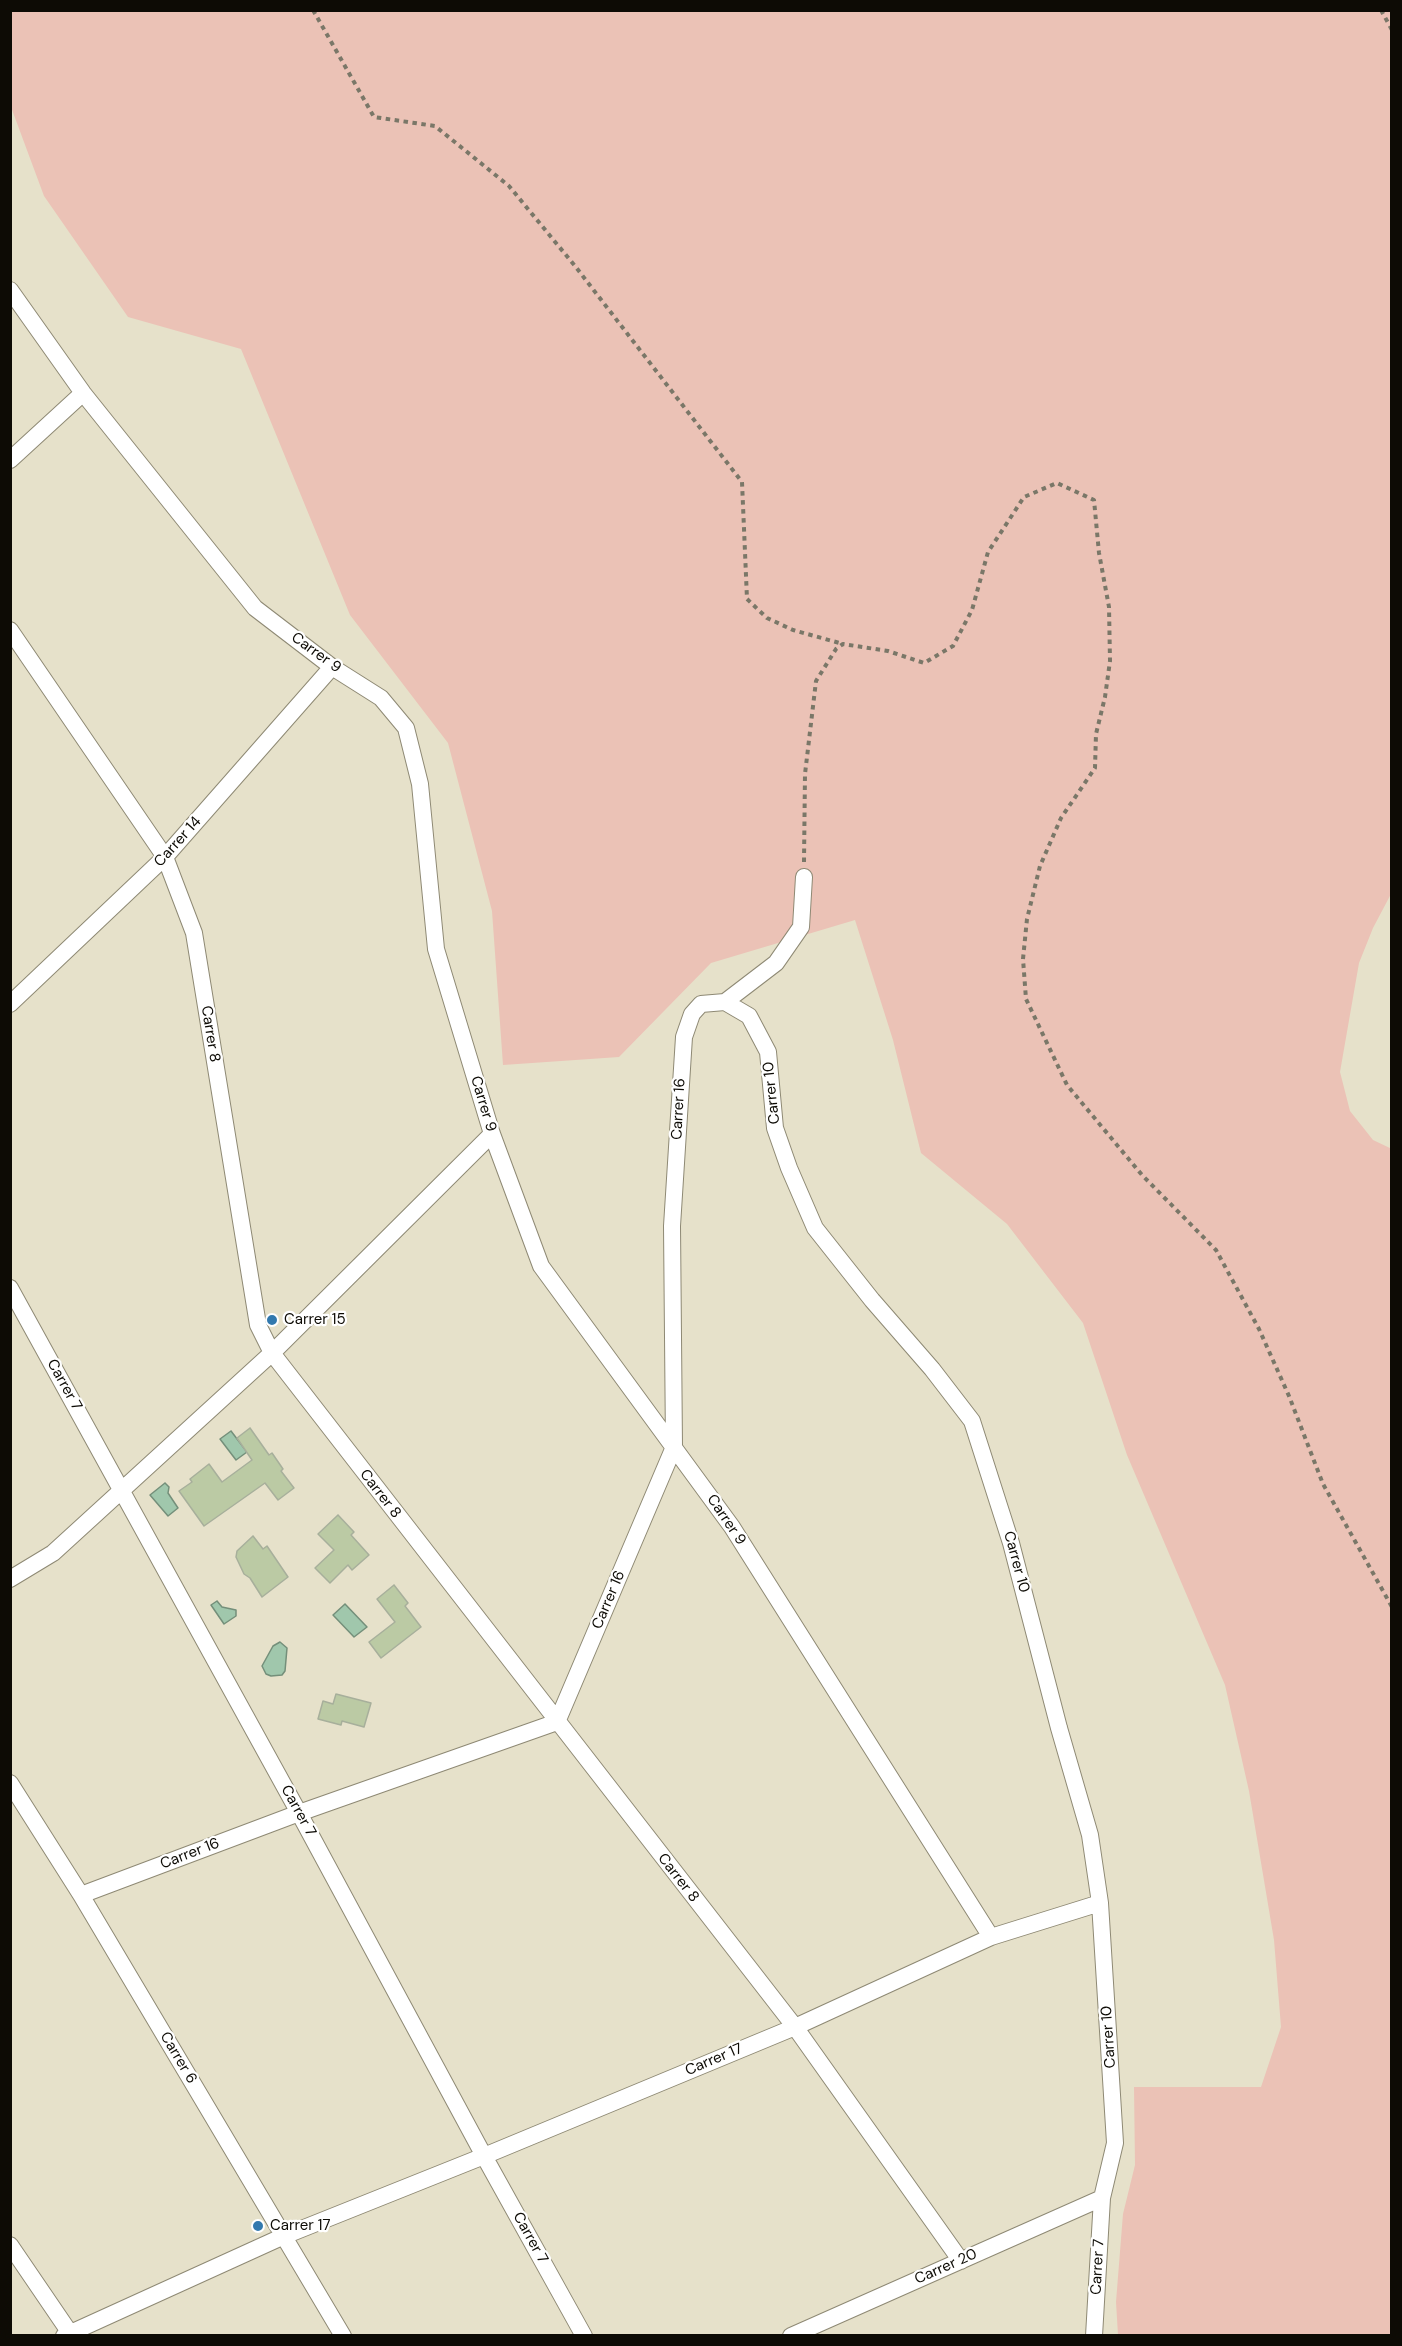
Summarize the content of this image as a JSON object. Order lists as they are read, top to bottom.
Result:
{
  "streets": {
    "street": [
      "Carrer 9",
      "Carrer 14",
      "Carrer 8",
      "Carrer 10",
      "Carrer 16",
      "Carrer 7",
      "Carrer 6",
      "Carrer 17",
      "Carrer 20"
    ]
  },
  "crossings": [
    ["Carrer 9", "Carrer 14"],
    ["Carrer 9", "Carrer 16"],
    ["Carrer 9", "Carrer 17"],
    ["Carrer 14", "Carrer 8"],
    ["Carrer 8", "Carrer 16"],
    ["Carrer 8", "Carrer 17"],
    ["Carrer 8", "Carrer 20"],
    ["Carrer 10", "Carrer 16"],
    ["Carrer 10", "Carrer 7"],
    ["Carrer 10", "Carrer 17"],
    ["Carrer 10", "Carrer 20"],
    ["Carrer 16", "Carrer 7"],
    ["Carrer 16", "Carrer 6"],
    ["Carrer 7", "Carrer 17"],
    ["Carrer 7", "Carrer 20"],
    ["Carrer 6", "Carrer 17"]
  ],
  "places": ["Carrer 15", "Carrer 17"]
}
